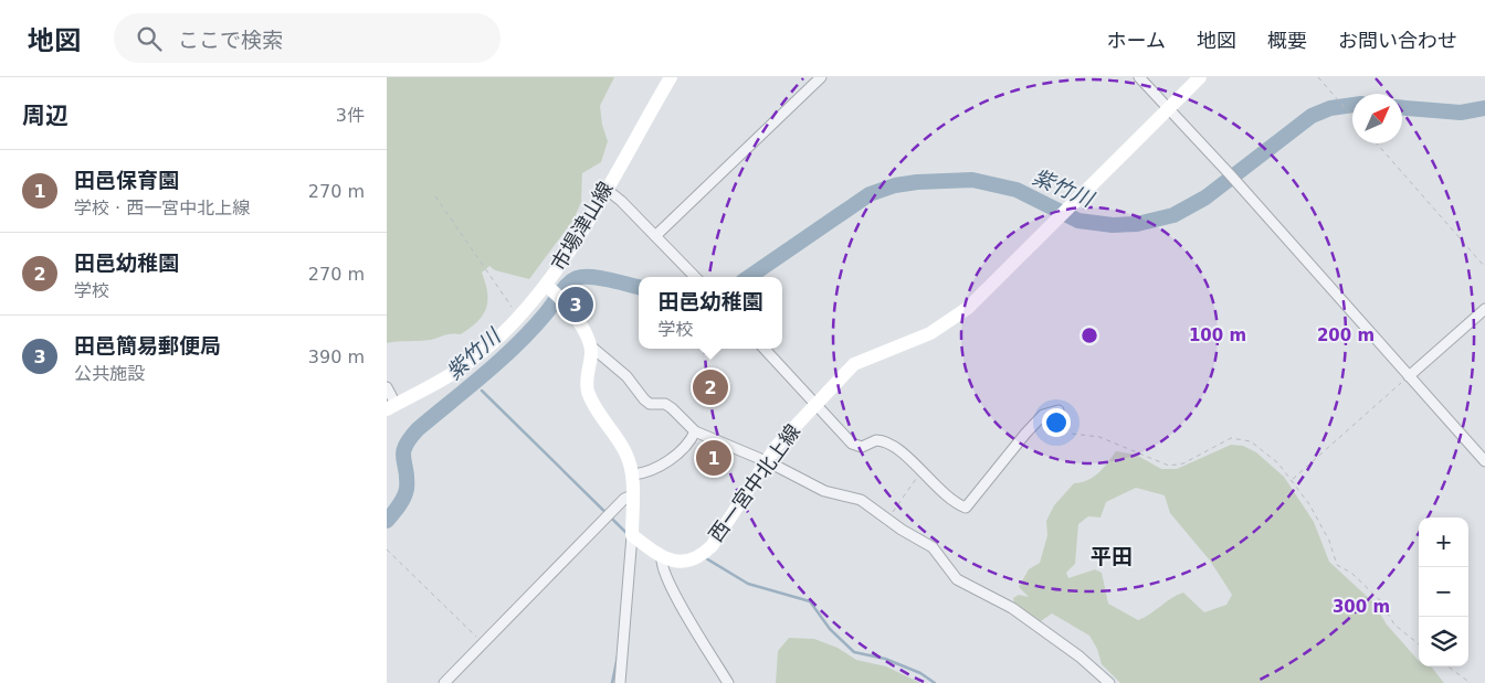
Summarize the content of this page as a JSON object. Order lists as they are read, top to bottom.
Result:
{
  "streets": {
    "main road": ["市場津山線", "西一宮中北上線"]
  },
  "districts": ["平田"],
  "water": ["紫竹川"],
  "north": "top right",
  "page": {
    "header": "地図",
    "search": "ここで検索",
    "nav": [
      "ホーム",
      "地図",
      "概要",
      "お問い合わせ"
    ],
    "heading": ["周辺", "3件"],
    "list": [
      {
        "mark": "1",
        "name": "田邑保育園",
        "note": "学校 · 西一宮中北上線",
        "value": "270 m"
      },
      {
        "mark": "2",
        "name": "田邑幼稚園",
        "note": "学校",
        "value": "270 m"
      },
      {
        "mark": "3",
        "name": "田邑簡易郵便局",
        "note": "公共施設",
        "value": "390 m"
      }
    ],
    "popup": ["田邑幼稚園", "学校"],
    "pins": ["3", "2", "1"],
    "map_buttons": ["+", "−"]
  },
  "rings": ["100 m", "200 m", "300 m"]
}
